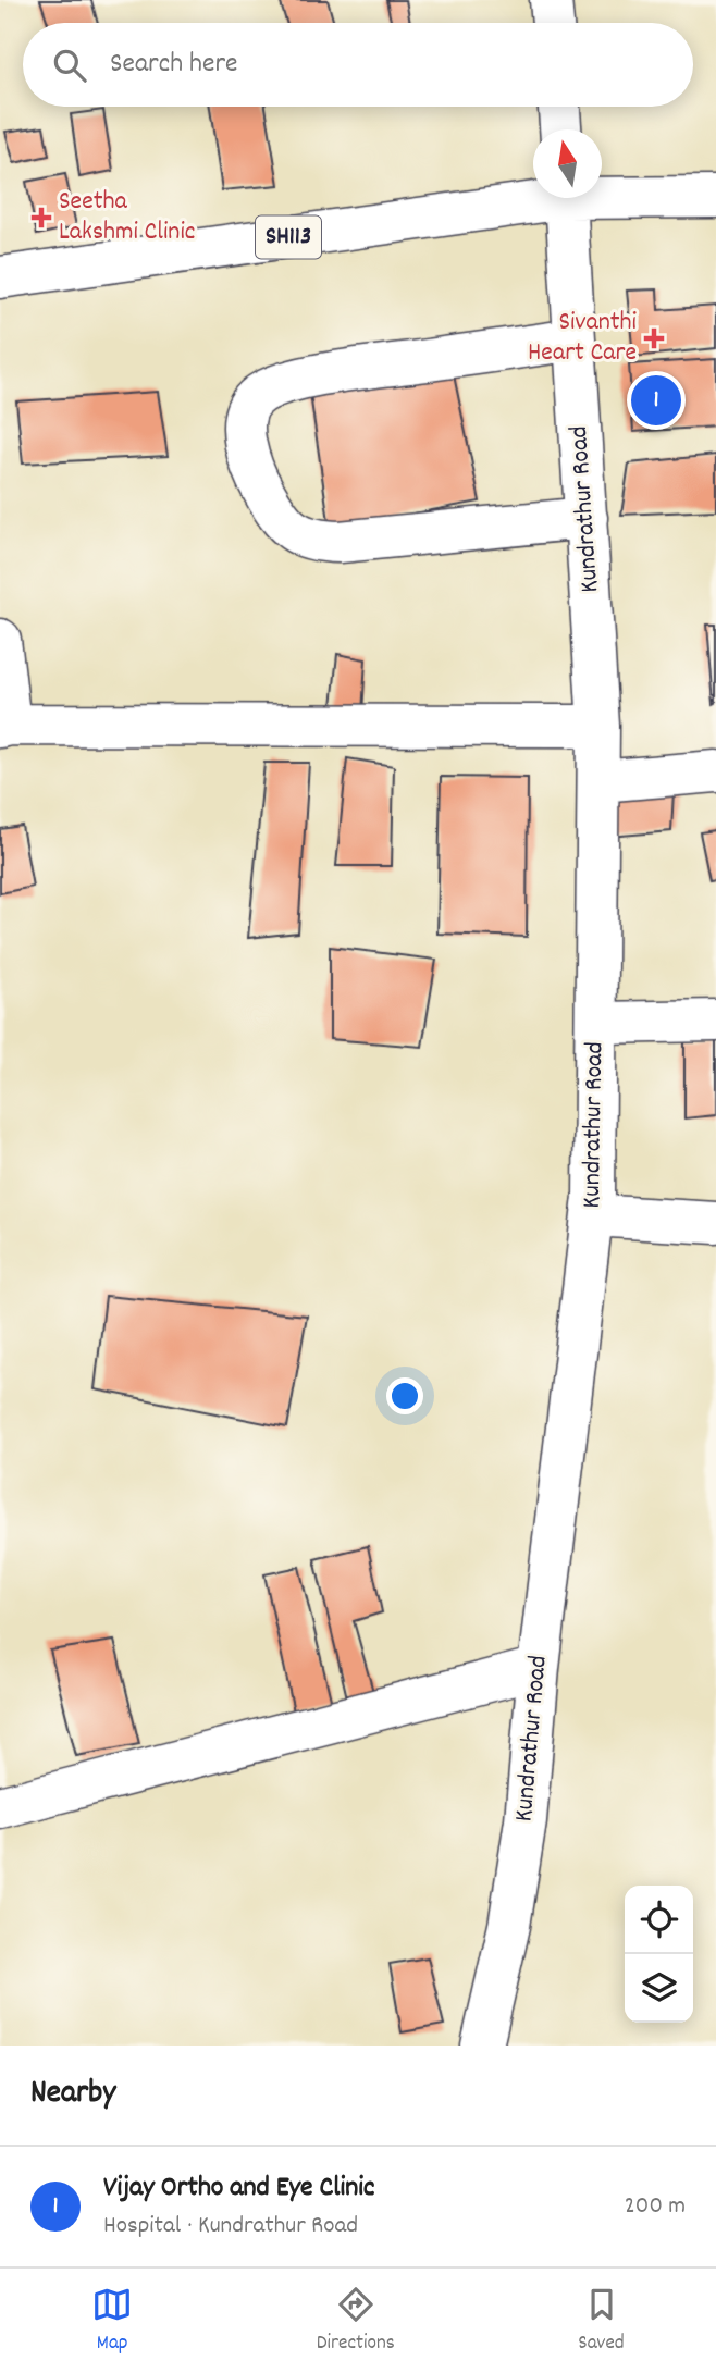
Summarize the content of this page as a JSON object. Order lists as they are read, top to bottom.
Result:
{
  "streets": {
    "street": ["SH113", "Kundrathur Road"]
  },
  "places": {
    "health": ["Seetha Lakshmi Clinic", "Sivanthi Heart Care"]
  },
  "north": "top",
  "page": {
    "search": "Search here",
    "pins": "1",
    "heading": "Nearby",
    "list": [
      {
        "mark": "1",
        "name": "Vijay Ortho and Eye Clinic",
        "note": "Hospital · Kundrathur Road",
        "value": "200 m"
      }
    ],
    "nav": ["Map", "Directions", "Saved"]
  }
}
